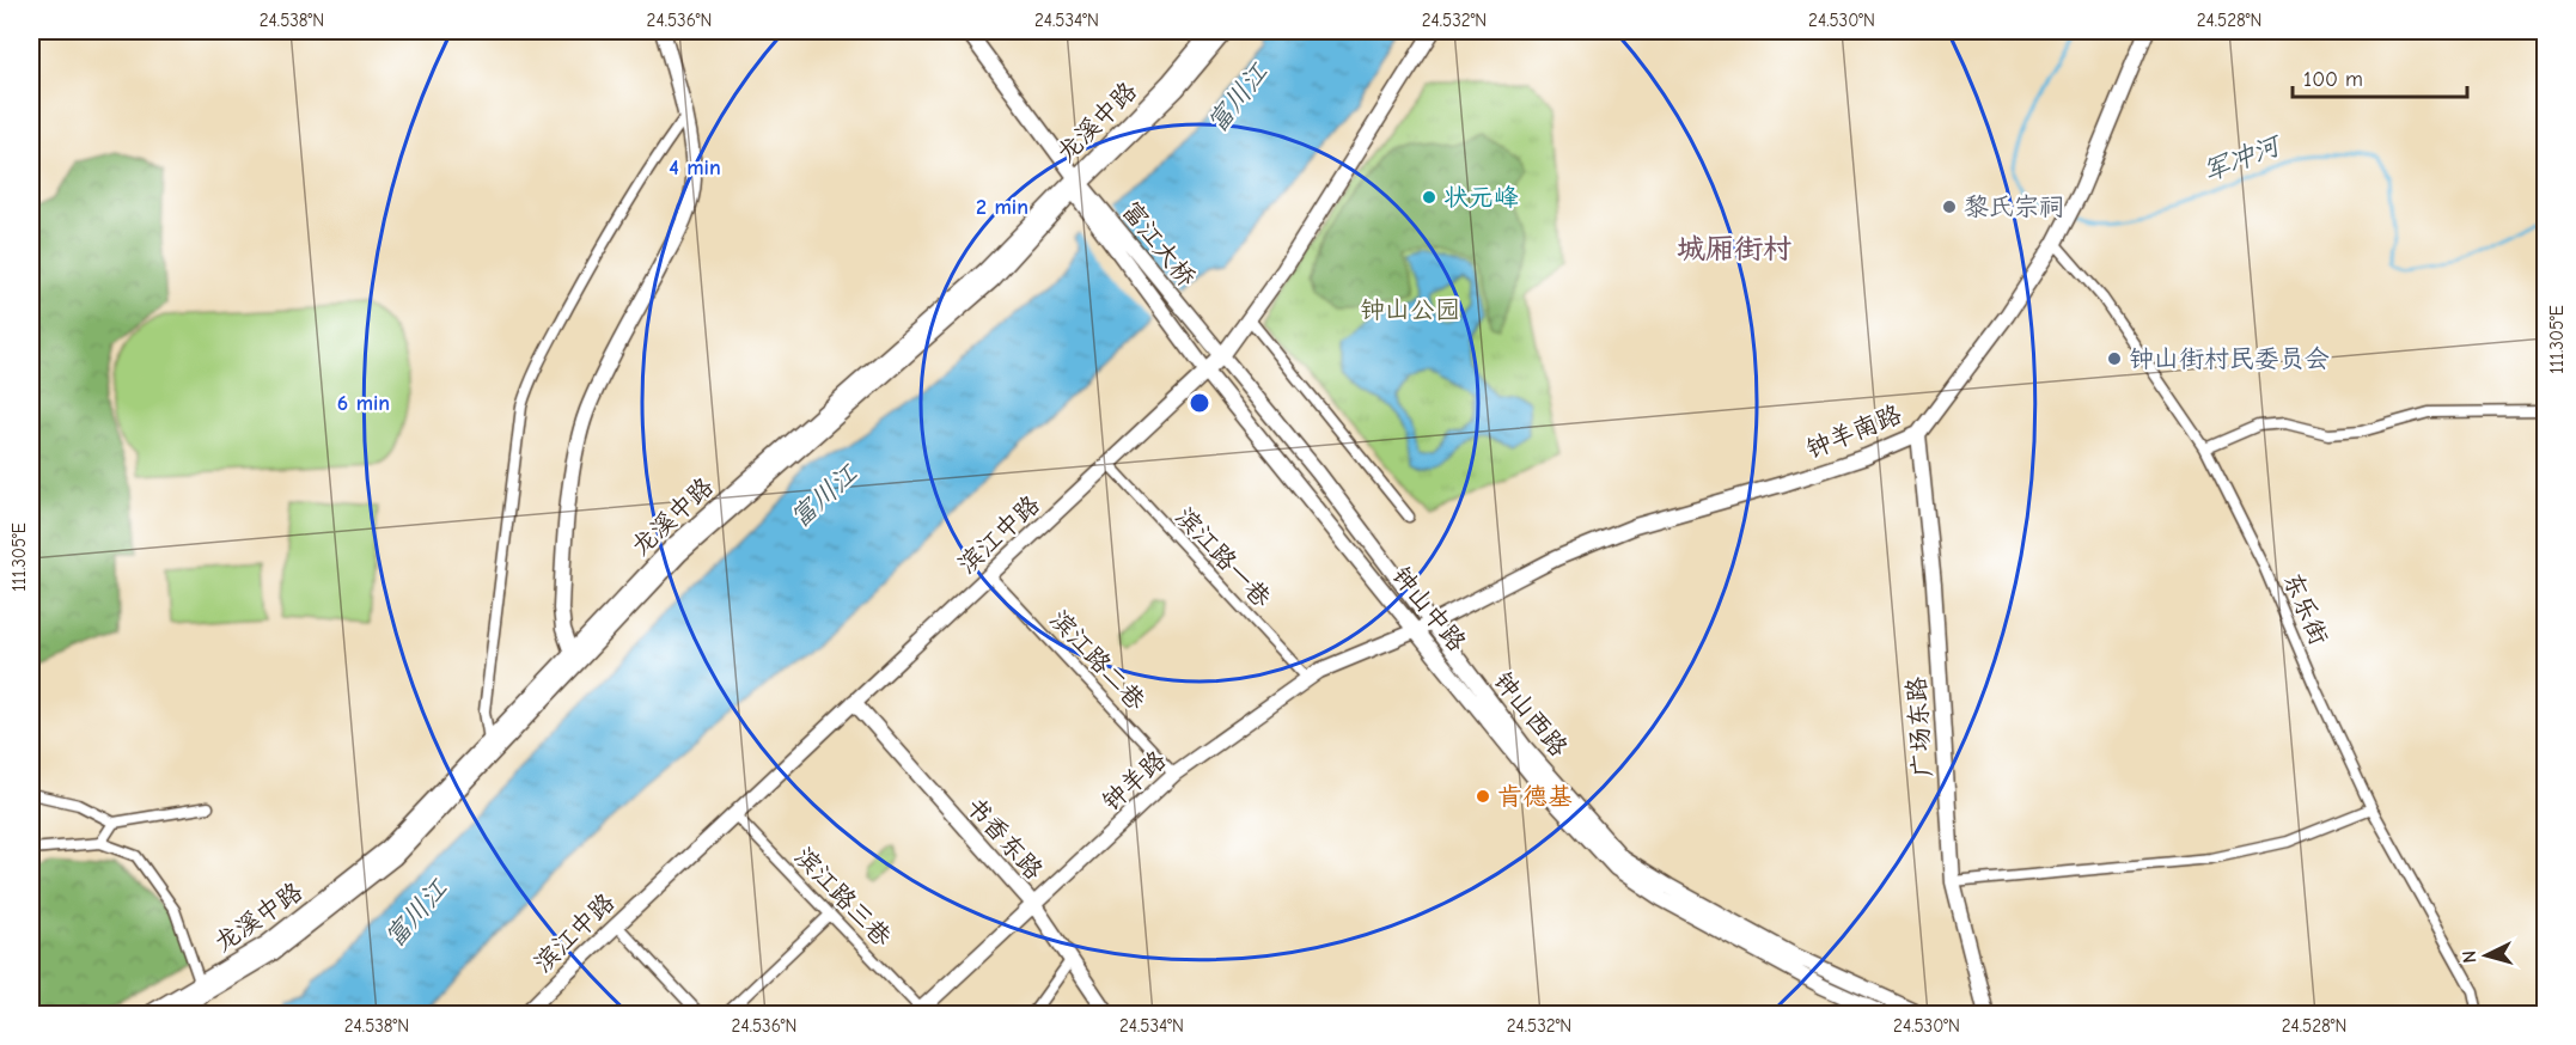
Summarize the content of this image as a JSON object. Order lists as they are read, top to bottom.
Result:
{
  "streets": {
    "main road": [
      "龙溪中路",
      "富江大桥",
      "钟羊南路",
      "滨江中路",
      "钟山中路",
      "钟山西路",
      "广场东路",
      "钟羊路",
      "书香东路"
    ],
    "street": [
      "滨江路一巷",
      "东乐街",
      "滨江路二巷",
      "滨江路三巷"
    ]
  },
  "crossings": [
    ["龙溪中路", "富江大桥"],
    ["富江大桥", "钟山中路"],
    ["富江大桥", "钟山西路"],
    ["钟羊南路", "钟山中路"],
    ["钟羊南路", "东乐街"],
    ["钟羊南路", "钟山西路"],
    ["钟羊南路", "广场东路"],
    ["钟羊南路", "钟羊路"],
    ["滨江中路", "滨江路一巷"],
    ["滨江中路", "钟山中路"],
    ["滨江中路", "滨江路二巷"],
    ["滨江中路", "钟山西路"],
    ["滨江中路", "书香东路"],
    ["滨江中路", "滨江路三巷"],
    ["滨江路一巷", "钟羊路"],
    ["钟山中路", "钟山西路"],
    ["钟山中路", "钟羊路"],
    ["滨江路二巷", "钟羊路"],
    ["钟山西路", "钟羊路"],
    ["钟羊路", "书香东路"],
    ["钟羊路", "滨江路三巷"]
  ],
  "districts": ["城厢街村"],
  "water": ["富川江", "军冲河"],
  "parks": ["钟山公园"],
  "places": [
    "状元峰",
    "黎氏宗祠",
    "钟山街村民委员会",
    "肯德基"
  ],
  "scale_bar": "100 m",
  "north": "left",
  "coordinates": [
    "24.538°N",
    "24.536°N",
    "24.534°N",
    "24.532°N",
    "24.530°N",
    "24.528°N",
    "111.305°E"
  ],
  "rings": ["4 min", "2 min", "6 min"]
}
